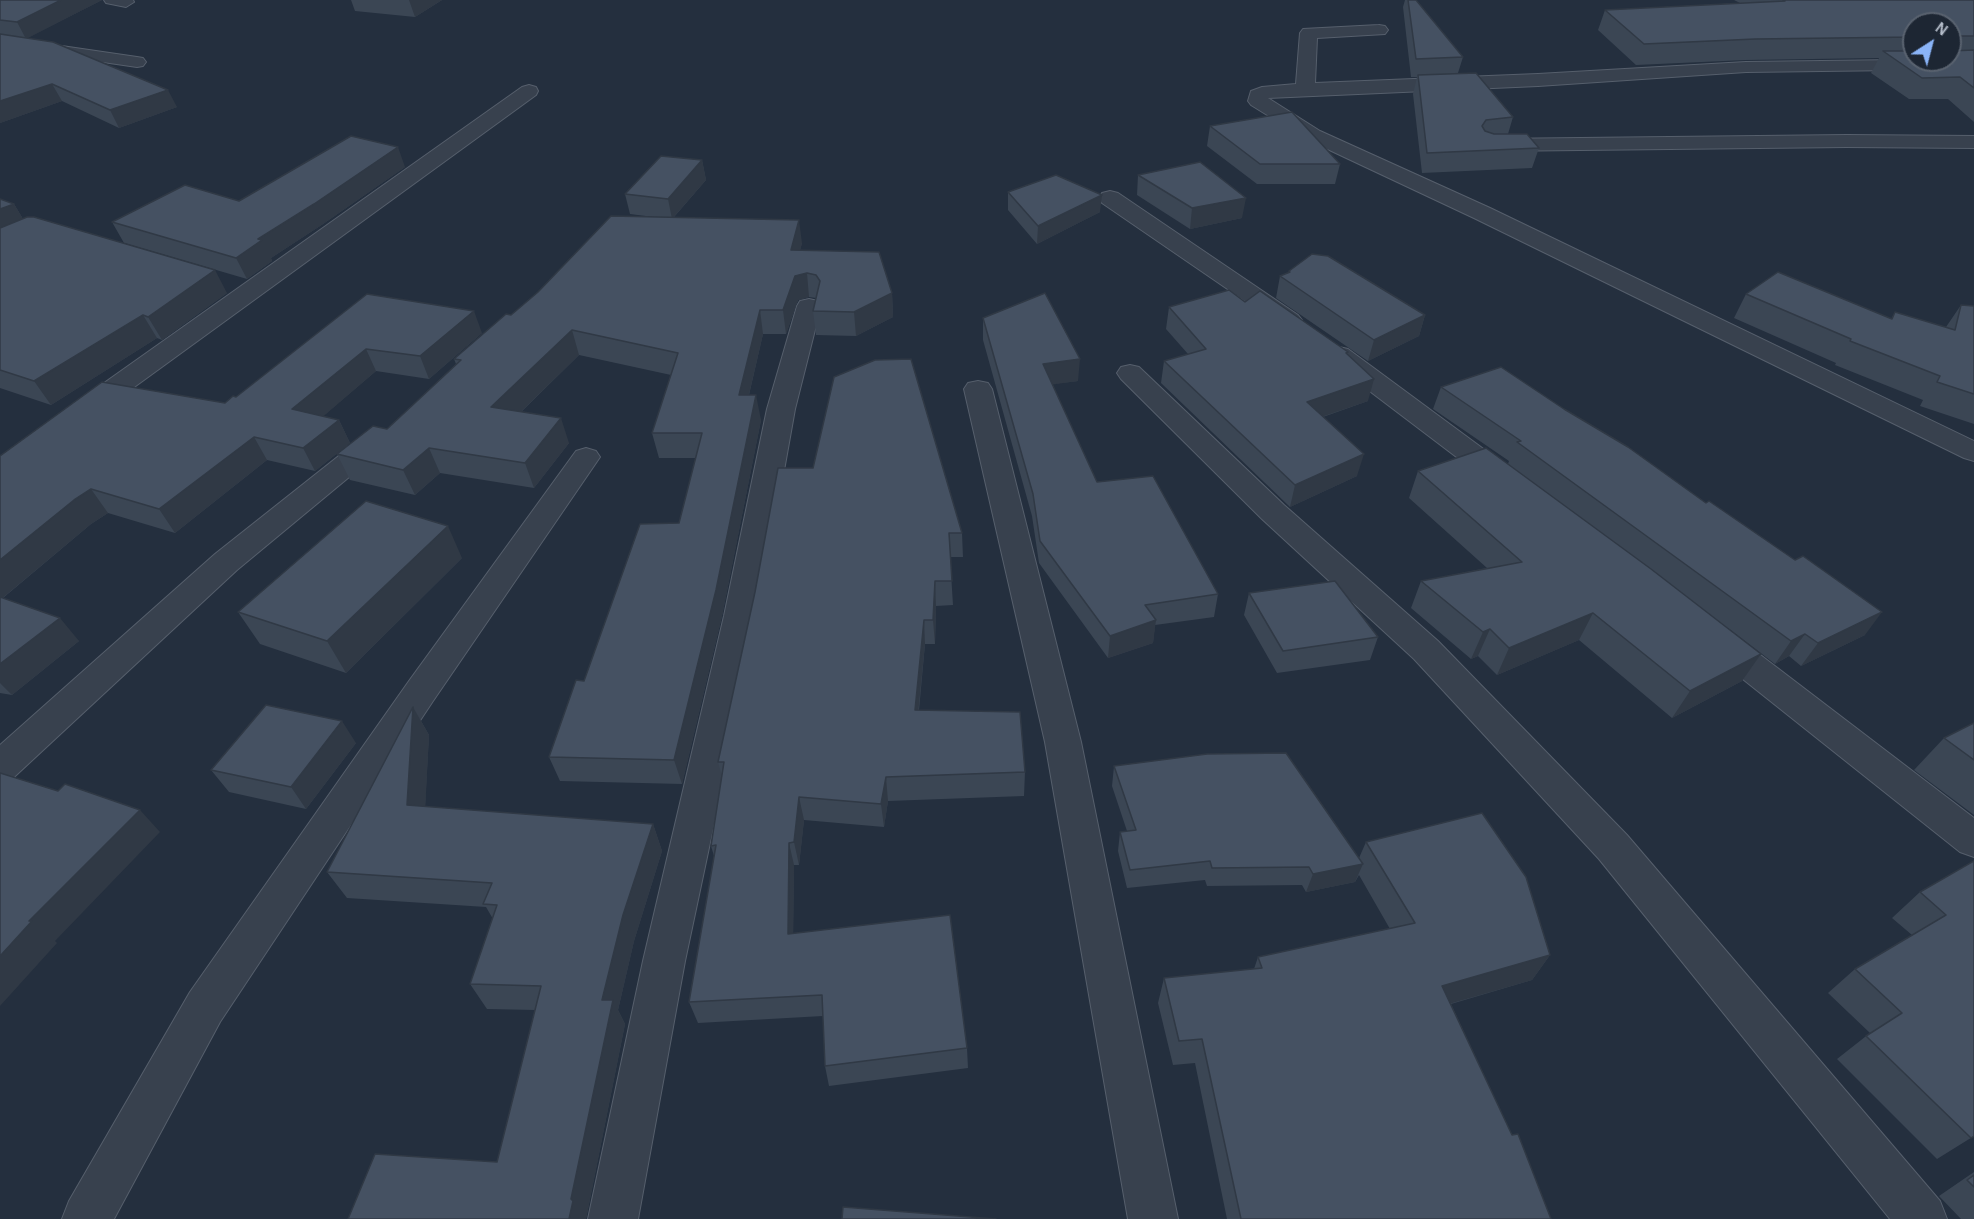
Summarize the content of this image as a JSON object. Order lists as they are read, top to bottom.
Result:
{
  "north": "top right"
}
